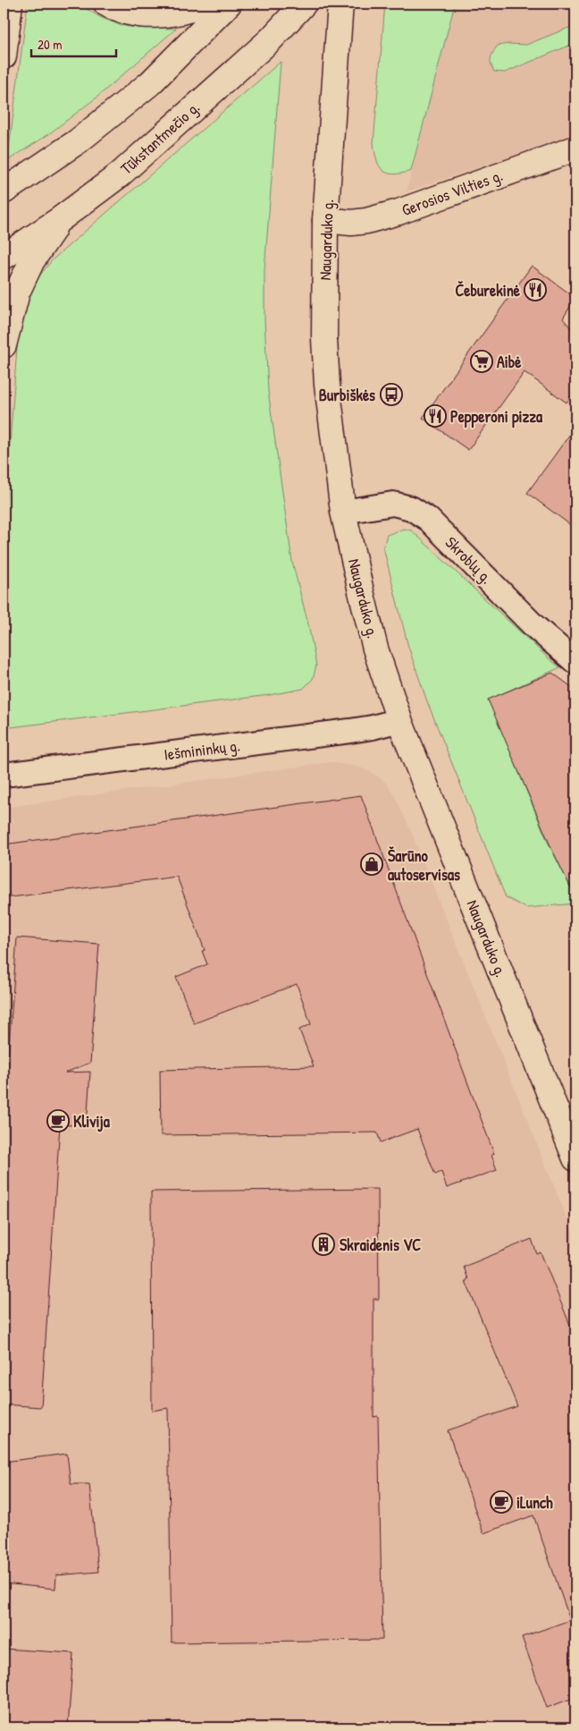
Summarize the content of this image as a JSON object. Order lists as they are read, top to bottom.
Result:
{
  "streets": {
    "main road": ["Tūkstantmečio g.", "Gerosios Vilties g.", "Naugarduko g."],
    "street": ["Skroblų g.", "Iešmininkų g."]
  },
  "crossings": [
    ["Gerosios Vilties g.", "Naugarduko g."],
    ["Naugarduko g.", "Skroblų g."],
    ["Naugarduko g.", "Iešmininkų g."]
  ],
  "places": {
    "restaurant": ["Čeburekinė", "Pepperoni pizza"],
    "supermarket": ["Aibė"],
    "bus stop": ["Burbiškės"],
    "shop": ["Šarūno autoservisas"],
    "cafe": ["Klivija", "iLunch"],
    "building": ["Skraidenis VC"]
  },
  "scale_bar": "20 m"
}
